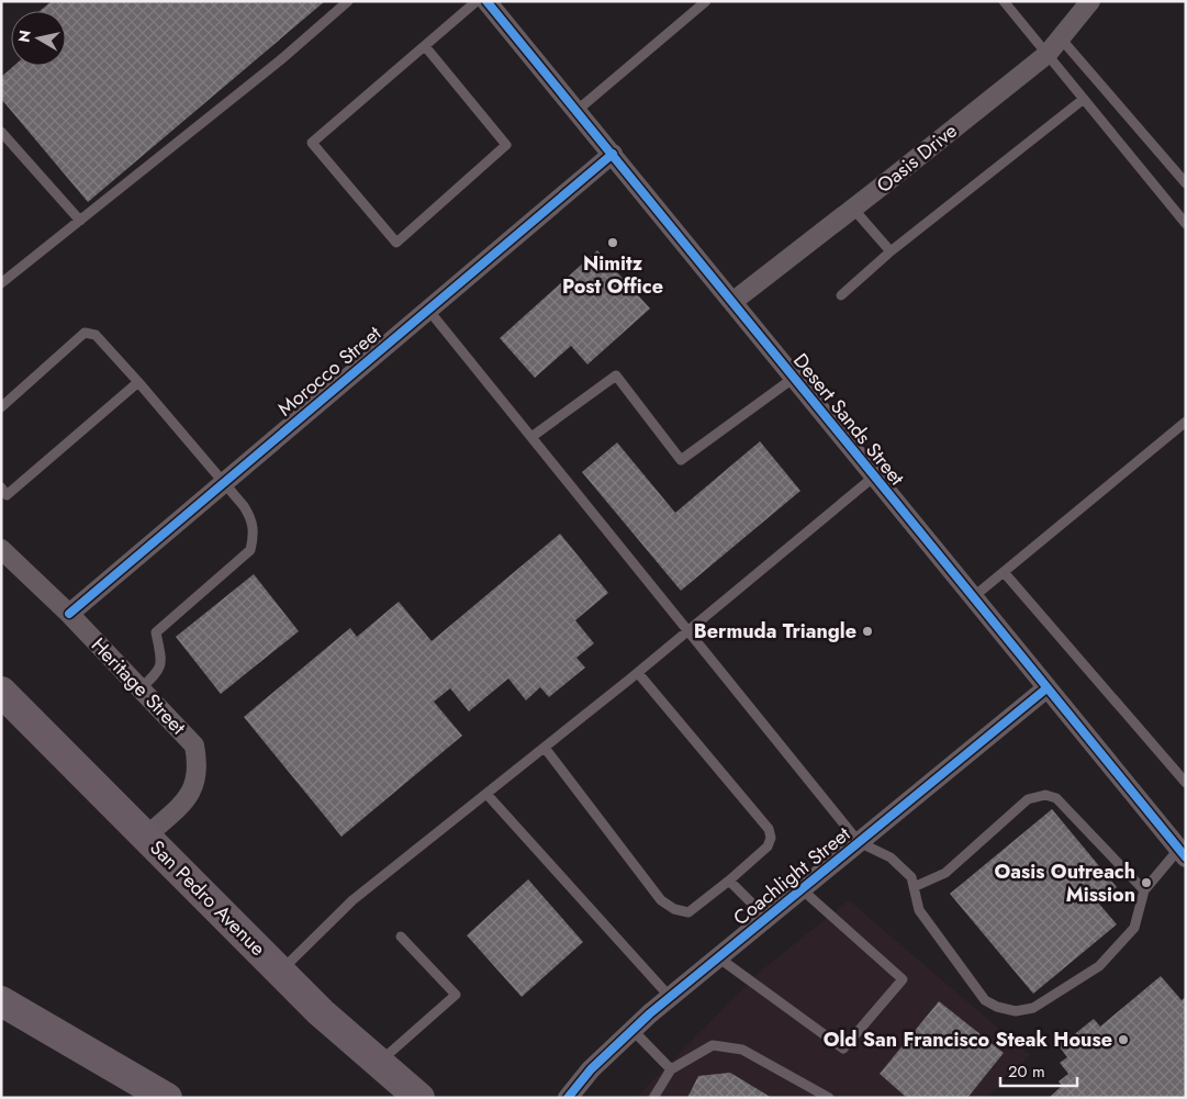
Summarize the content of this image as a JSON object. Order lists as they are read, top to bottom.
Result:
{
  "streets": {
    "main road": ["San Pedro Avenue"],
    "street": [
      "Oasis Drive",
      "Morocco Street",
      "Desert Sands Street",
      "Heritage Street",
      "Coachlight Street"
    ]
  },
  "crossings": [
    ["Oasis Drive", "Desert Sands Street"],
    ["Morocco Street", "Desert Sands Street"],
    ["Morocco Street", "Heritage Street"],
    ["Desert Sands Street", "Coachlight Street"],
    ["Heritage Street", "San Pedro Avenue"]
  ],
  "places": [
    "Nimitz Post Office",
    "Bermuda Triangle",
    "Oasis Outreach Mission",
    "Old San Francisco Steak House"
  ],
  "scale_bar": "20 m",
  "north": "left"
}
